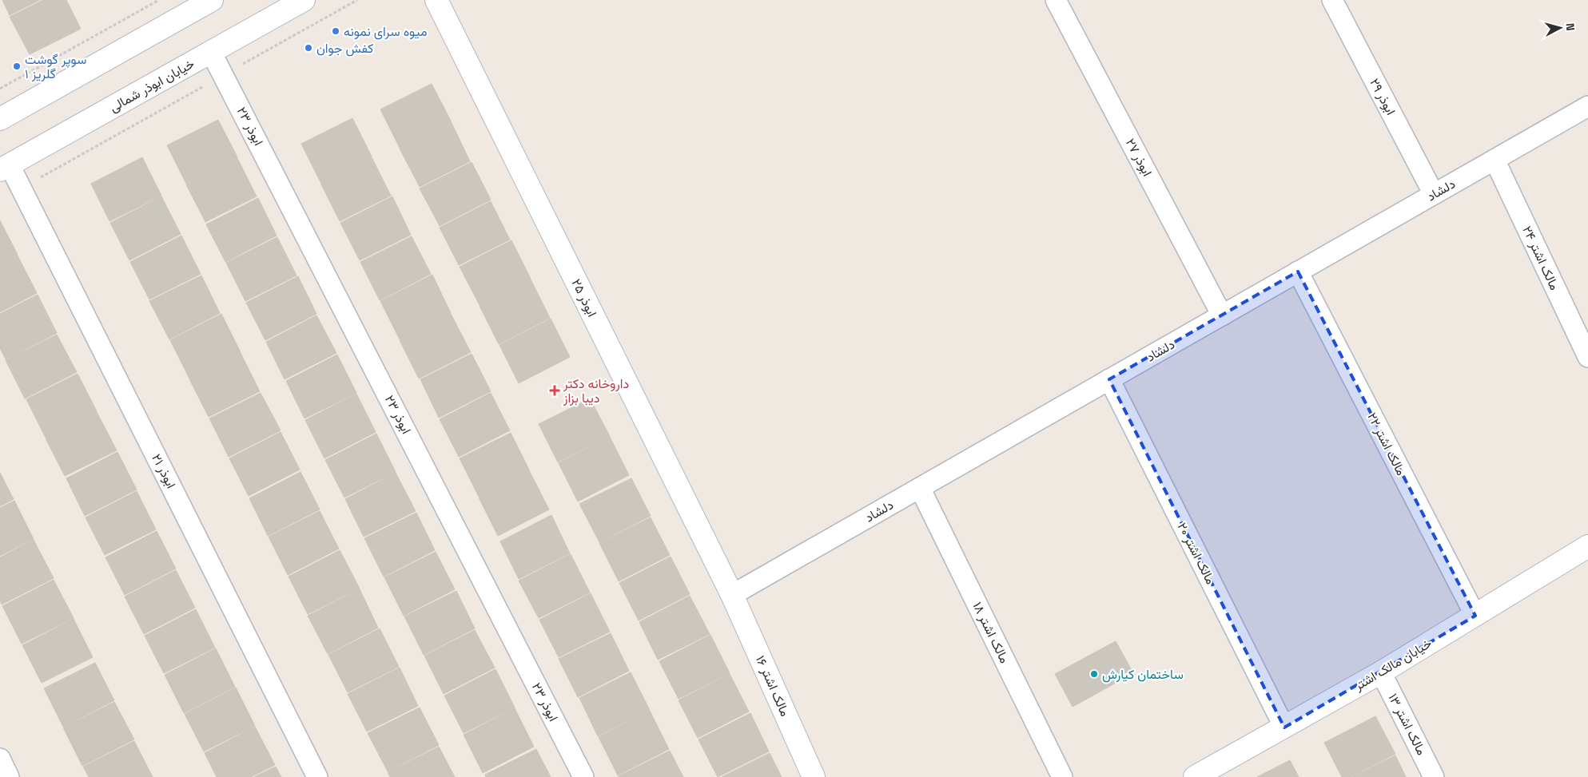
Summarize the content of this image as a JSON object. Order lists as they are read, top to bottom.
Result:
{
  "streets": {
    "street": [
      "خیابان ابوذر شمالی",
      "ابوذر ۲۹",
      "ابوذر ۲۳",
      "ابوذر ۲۷",
      "دلشاد",
      "مالک اشتر ۲۴",
      "ابوذر ۲۵",
      "مالک اشتر ۲۲",
      "ابوذر ۲۱",
      "مالک اشتر ۲۰",
      "مالک اشتر ۱۸",
      "خیابان مالک اشتر",
      "مالک اشتر ۱۶",
      "مالک اشتر ۱۳"
    ]
  },
  "crossings": [
    ["خیابان ابوذر شمالی", "ابوذر ۲۳"],
    ["خیابان ابوذر شمالی", "ابوذر ۲۱"],
    ["ابوذر ۲۹", "دلشاد"],
    ["ابوذر ۲۷", "دلشاد"],
    ["دلشاد", "مالک اشتر ۲۴"],
    ["دلشاد", "ابوذر ۲۵"],
    ["دلشاد", "مالک اشتر ۲۲"],
    ["دلشاد", "مالک اشتر ۲۰"],
    ["دلشاد", "مالک اشتر ۱۸"],
    ["دلشاد", "مالک اشتر ۱۶"],
    ["ابوذر ۲۵", "مالک اشتر ۱۶"],
    ["مالک اشتر ۲۲", "خیابان مالک اشتر"],
    ["مالک اشتر ۲۰", "خیابان مالک اشتر"],
    ["خیابان مالک اشتر", "مالک اشتر ۱۳"]
  ],
  "places": {
    "other": [
      "میوه سرای نمونه",
      "کفش جوان",
      "سوپر گوشت گلریز ۱",
      "ساختمان کیارش"
    ],
    "health": ["داروخانه دکتر دیبا بزاز"]
  },
  "north": "right"
}
